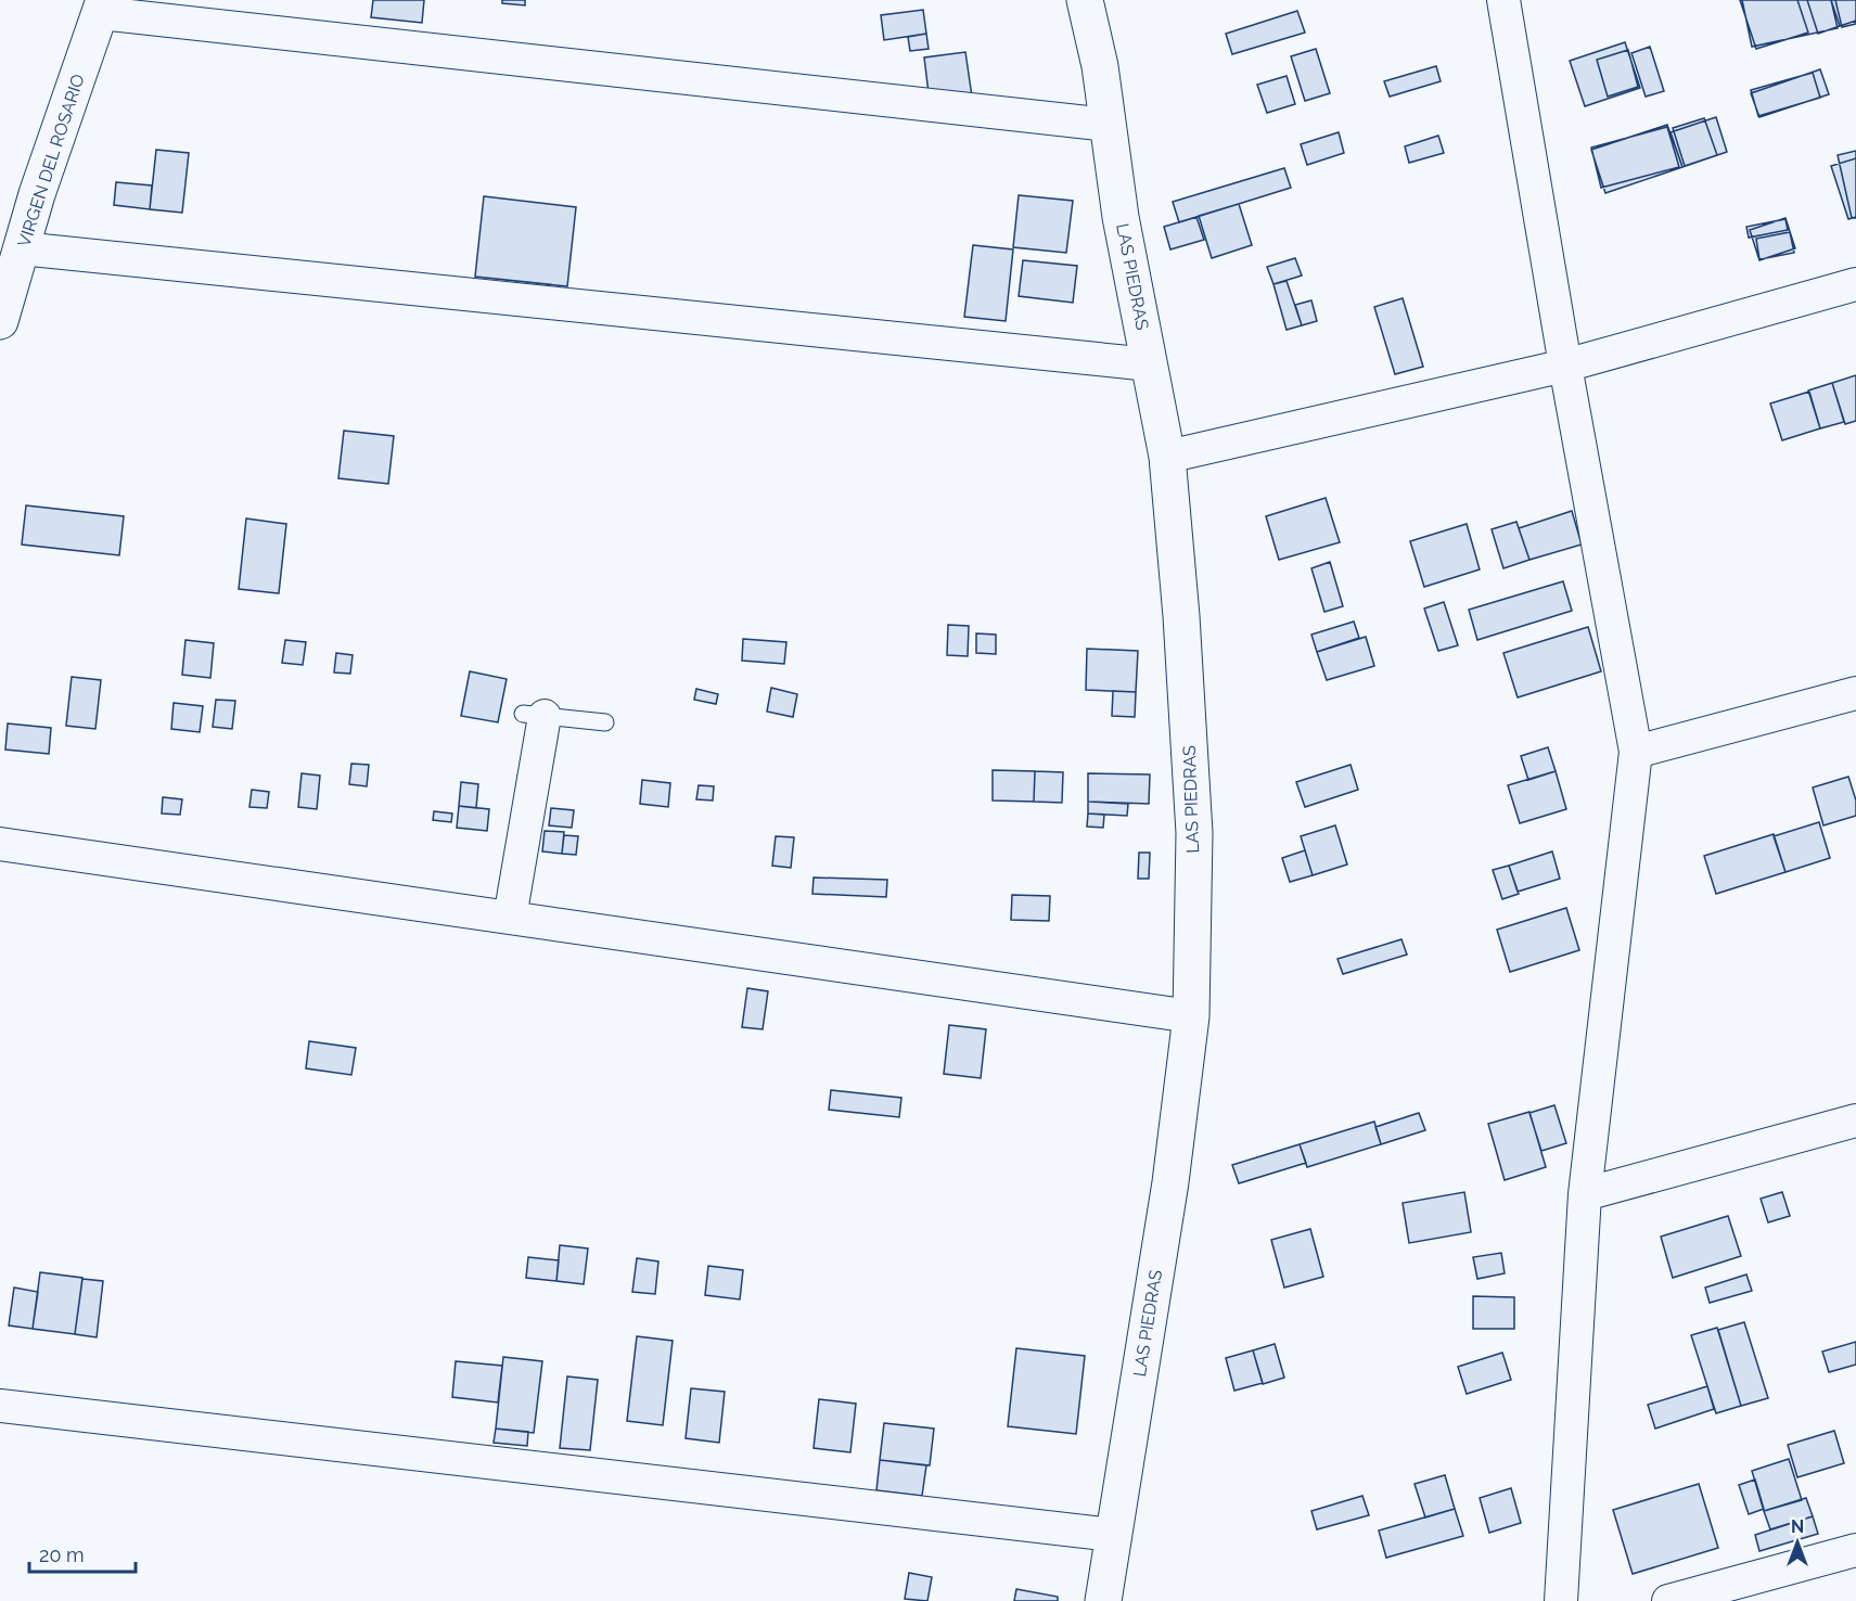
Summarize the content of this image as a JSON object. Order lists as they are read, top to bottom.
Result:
{
  "streets": {
    "street": ["VIRGEN DEL ROSARIO", "LAS PIEDRAS"]
  },
  "scale_bar": "20 m",
  "north": "top"
}
